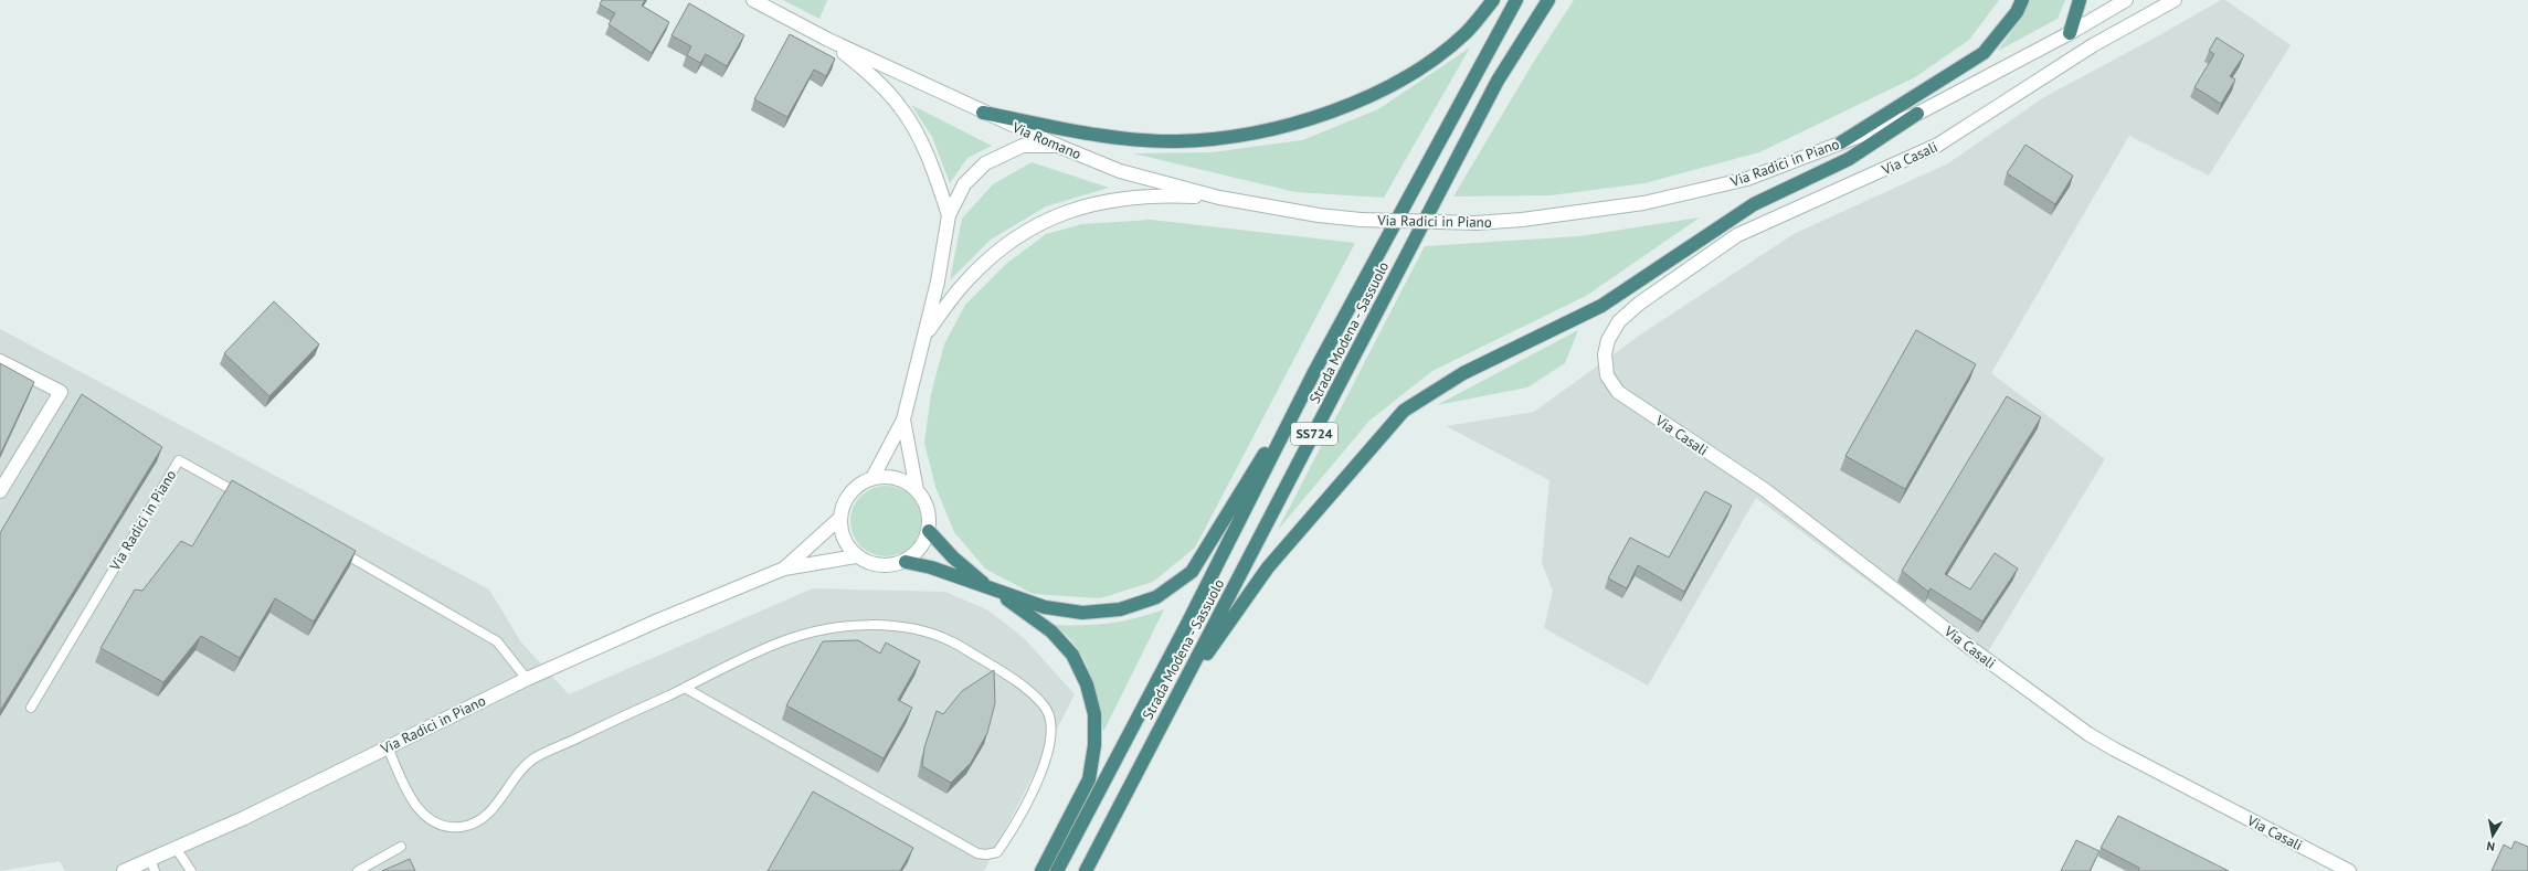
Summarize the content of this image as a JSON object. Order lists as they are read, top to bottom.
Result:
{
  "streets": {
    "highway": ["Strada Modena - Sassuolo", "SS724"],
    "street": ["Via Romano", "Via Casali", "Via Radici in Piano"]
  },
  "crossings": [
    ["Via Romano", "Via Radici in Piano"]
  ],
  "north": "bottom"
}
